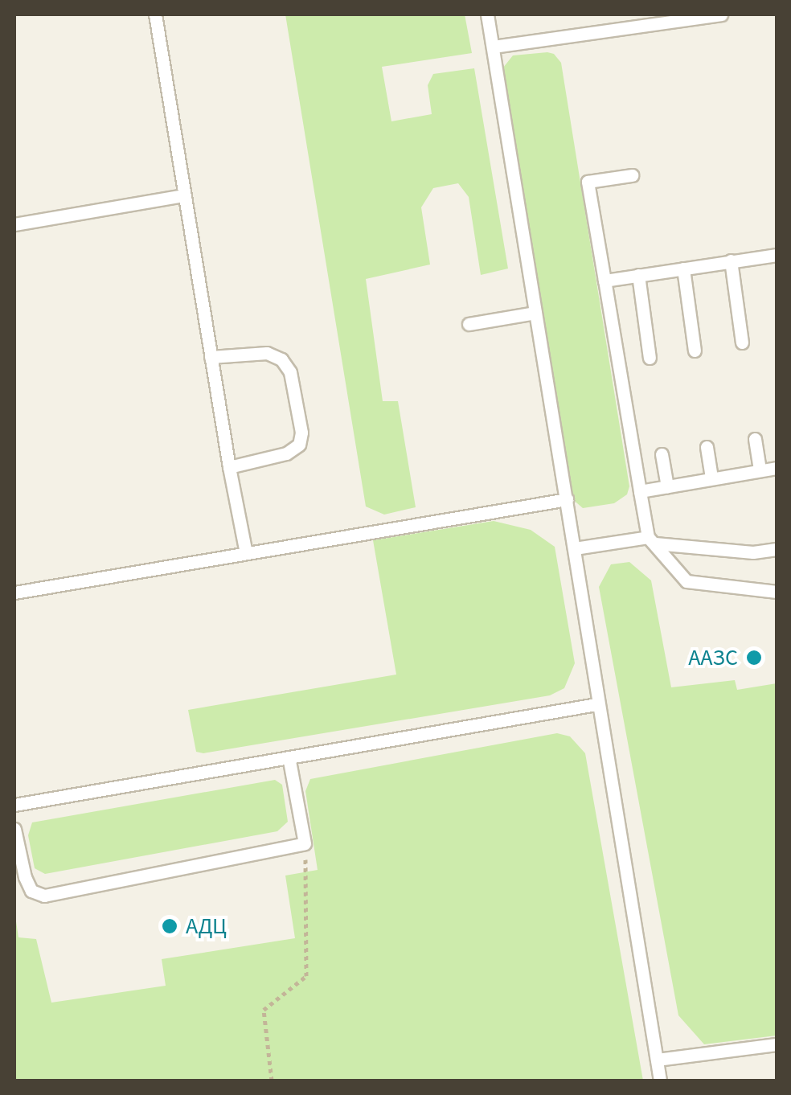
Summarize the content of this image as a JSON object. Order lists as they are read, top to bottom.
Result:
{
  "places": ["ААЗС", "АДЦ"]
}
